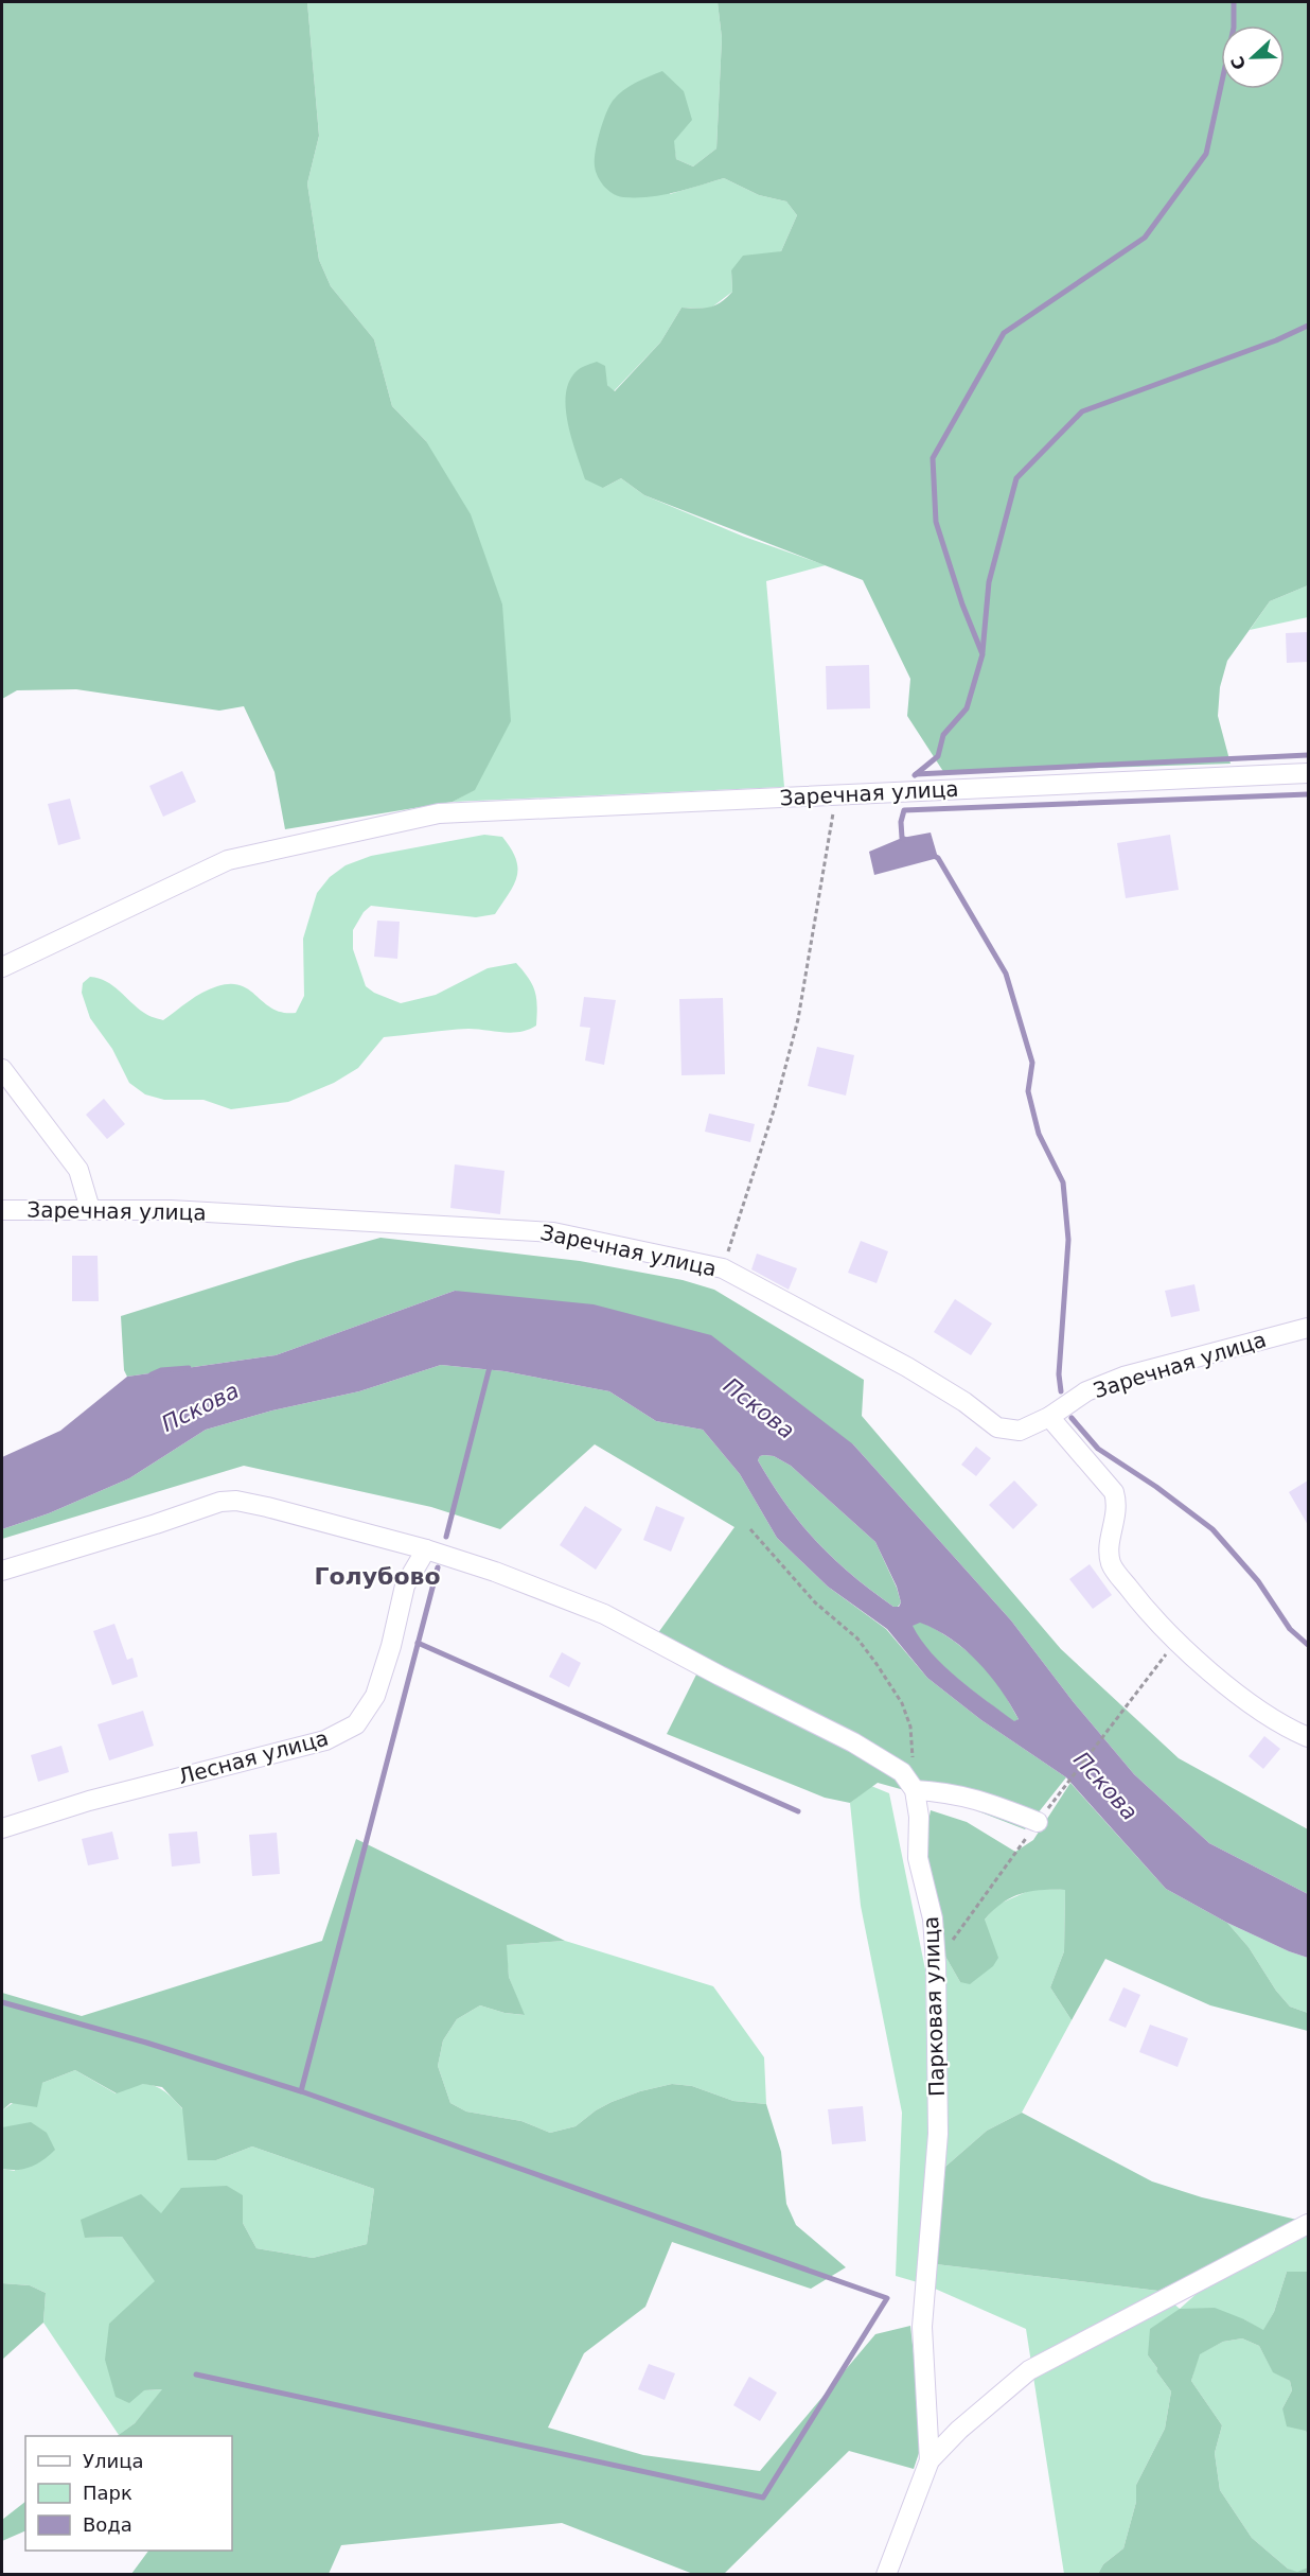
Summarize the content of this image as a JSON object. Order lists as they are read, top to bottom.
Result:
{
  "streets": {
    "street": ["Заречная улица", "Лесная улица", "Парковая улица"]
  },
  "districts": ["Голубово"],
  "water": ["Пскова"],
  "legend": ["Улица", "Парк", "Вода"],
  "north": "left"
}
